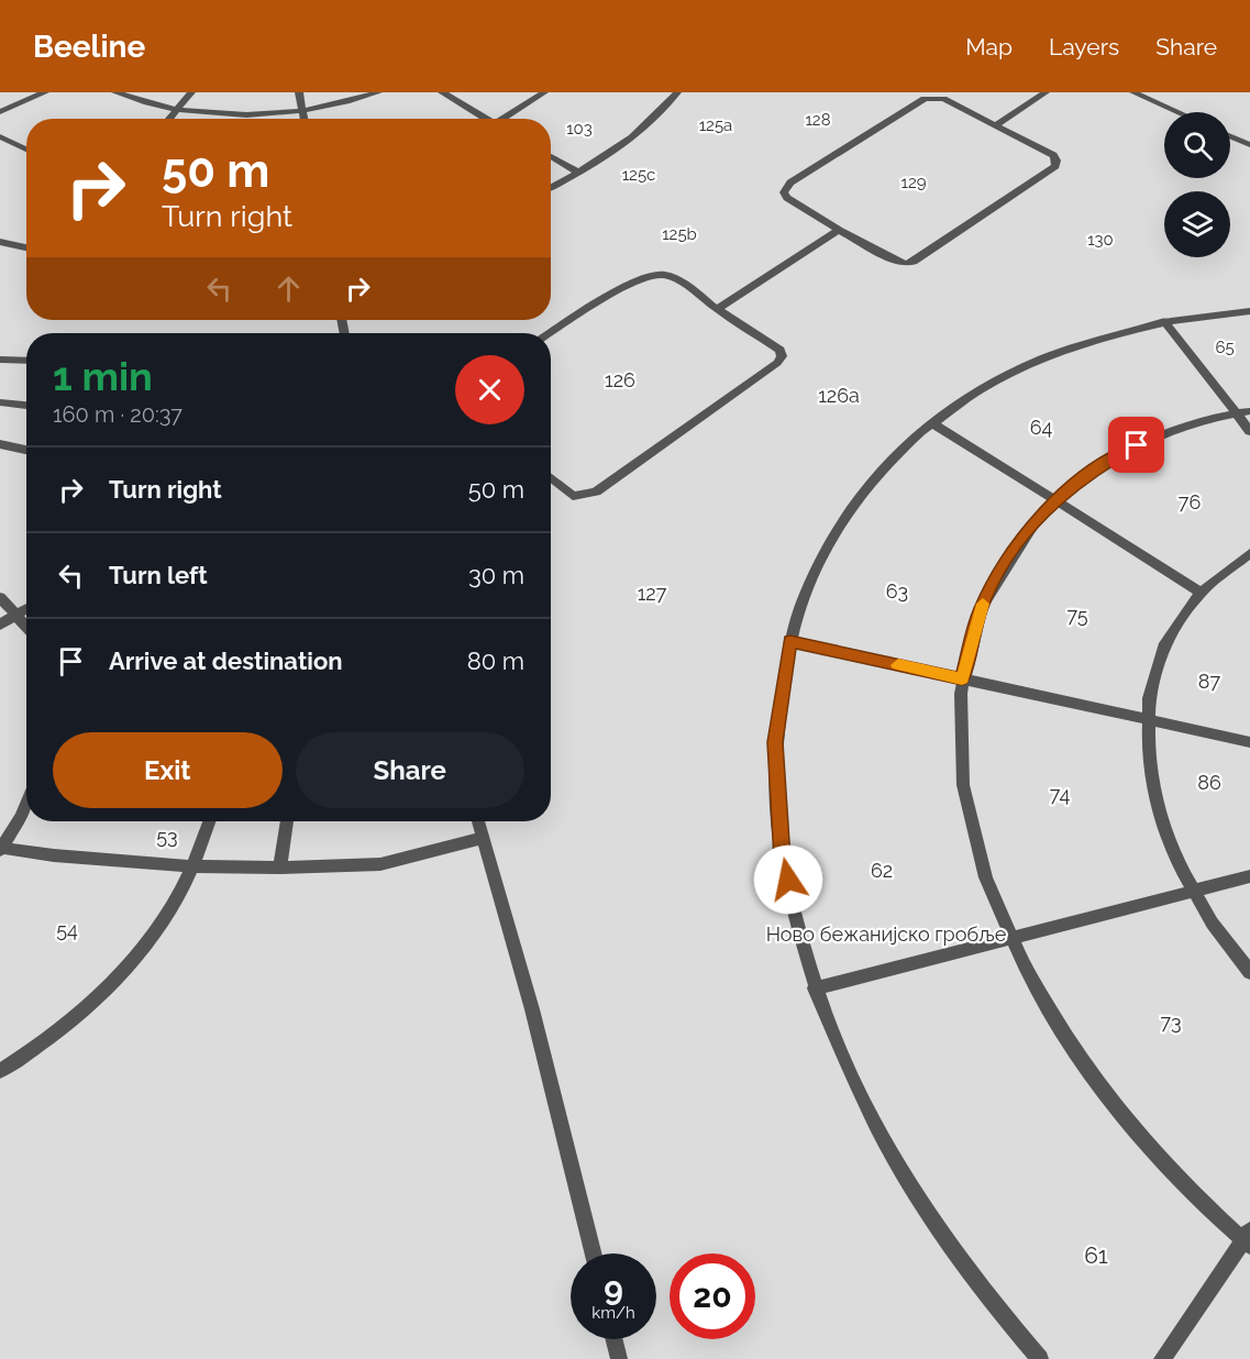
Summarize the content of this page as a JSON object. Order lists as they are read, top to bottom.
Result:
{
  "parks": [
    "128",
    "125a",
    "103",
    "125c",
    "129",
    "125b",
    "130",
    "65",
    "126",
    "126a",
    "64",
    "76",
    "63",
    "127",
    "75",
    "87",
    "86",
    "74",
    "53",
    "62",
    "54",
    "Ново бежанијско гробље",
    "73",
    "61"
  ],
  "page": {
    "header": "Beeline",
    "nav": ["Map", "Layers", "Share"],
    "turn": ["50 m", "Turn right"],
    "heading": ["1 min", "160 m · 20:37"],
    "list": [
      {
        "name": "Turn right",
        "value": "50 m"
      },
      {
        "name": "Turn left",
        "value": "30 m"
      },
      {
        "name": "Arrive at destination",
        "value": "80 m"
      }
    ],
    "buttons": ["Exit", "Share"],
    "speed": "9 km/h",
    "limit": "20"
  }
}
